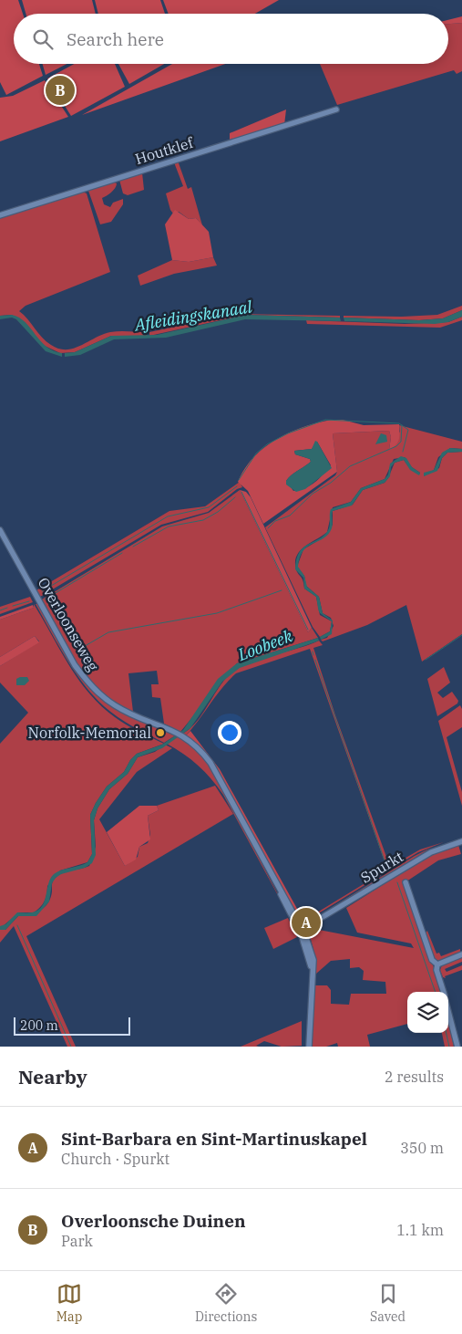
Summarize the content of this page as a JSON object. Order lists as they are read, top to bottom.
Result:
{
  "streets": {
    "street": ["Houtklef", "Overloonseweg", "Spurkt"]
  },
  "crossings": [
    ["Overloonseweg", "Spurkt"]
  ],
  "water": ["Afleidingskanaal", "Loobeek"],
  "places": ["Norfolk-Memorial"],
  "scale_bar": "200 m",
  "page": {
    "search": "Search here",
    "pins": ["B", "A"],
    "scale": "200 m",
    "heading": ["Nearby", "2 results"],
    "list": [
      {
        "mark": "A",
        "name": "Sint-Barbara en Sint-Martinuskapel",
        "note": "Church · Spurkt",
        "value": "350 m"
      },
      {
        "mark": "B",
        "name": "Overloonsche Duinen",
        "note": "Park",
        "value": "1.1 km"
      }
    ],
    "nav": ["Map", "Directions", "Saved"]
  }
}
